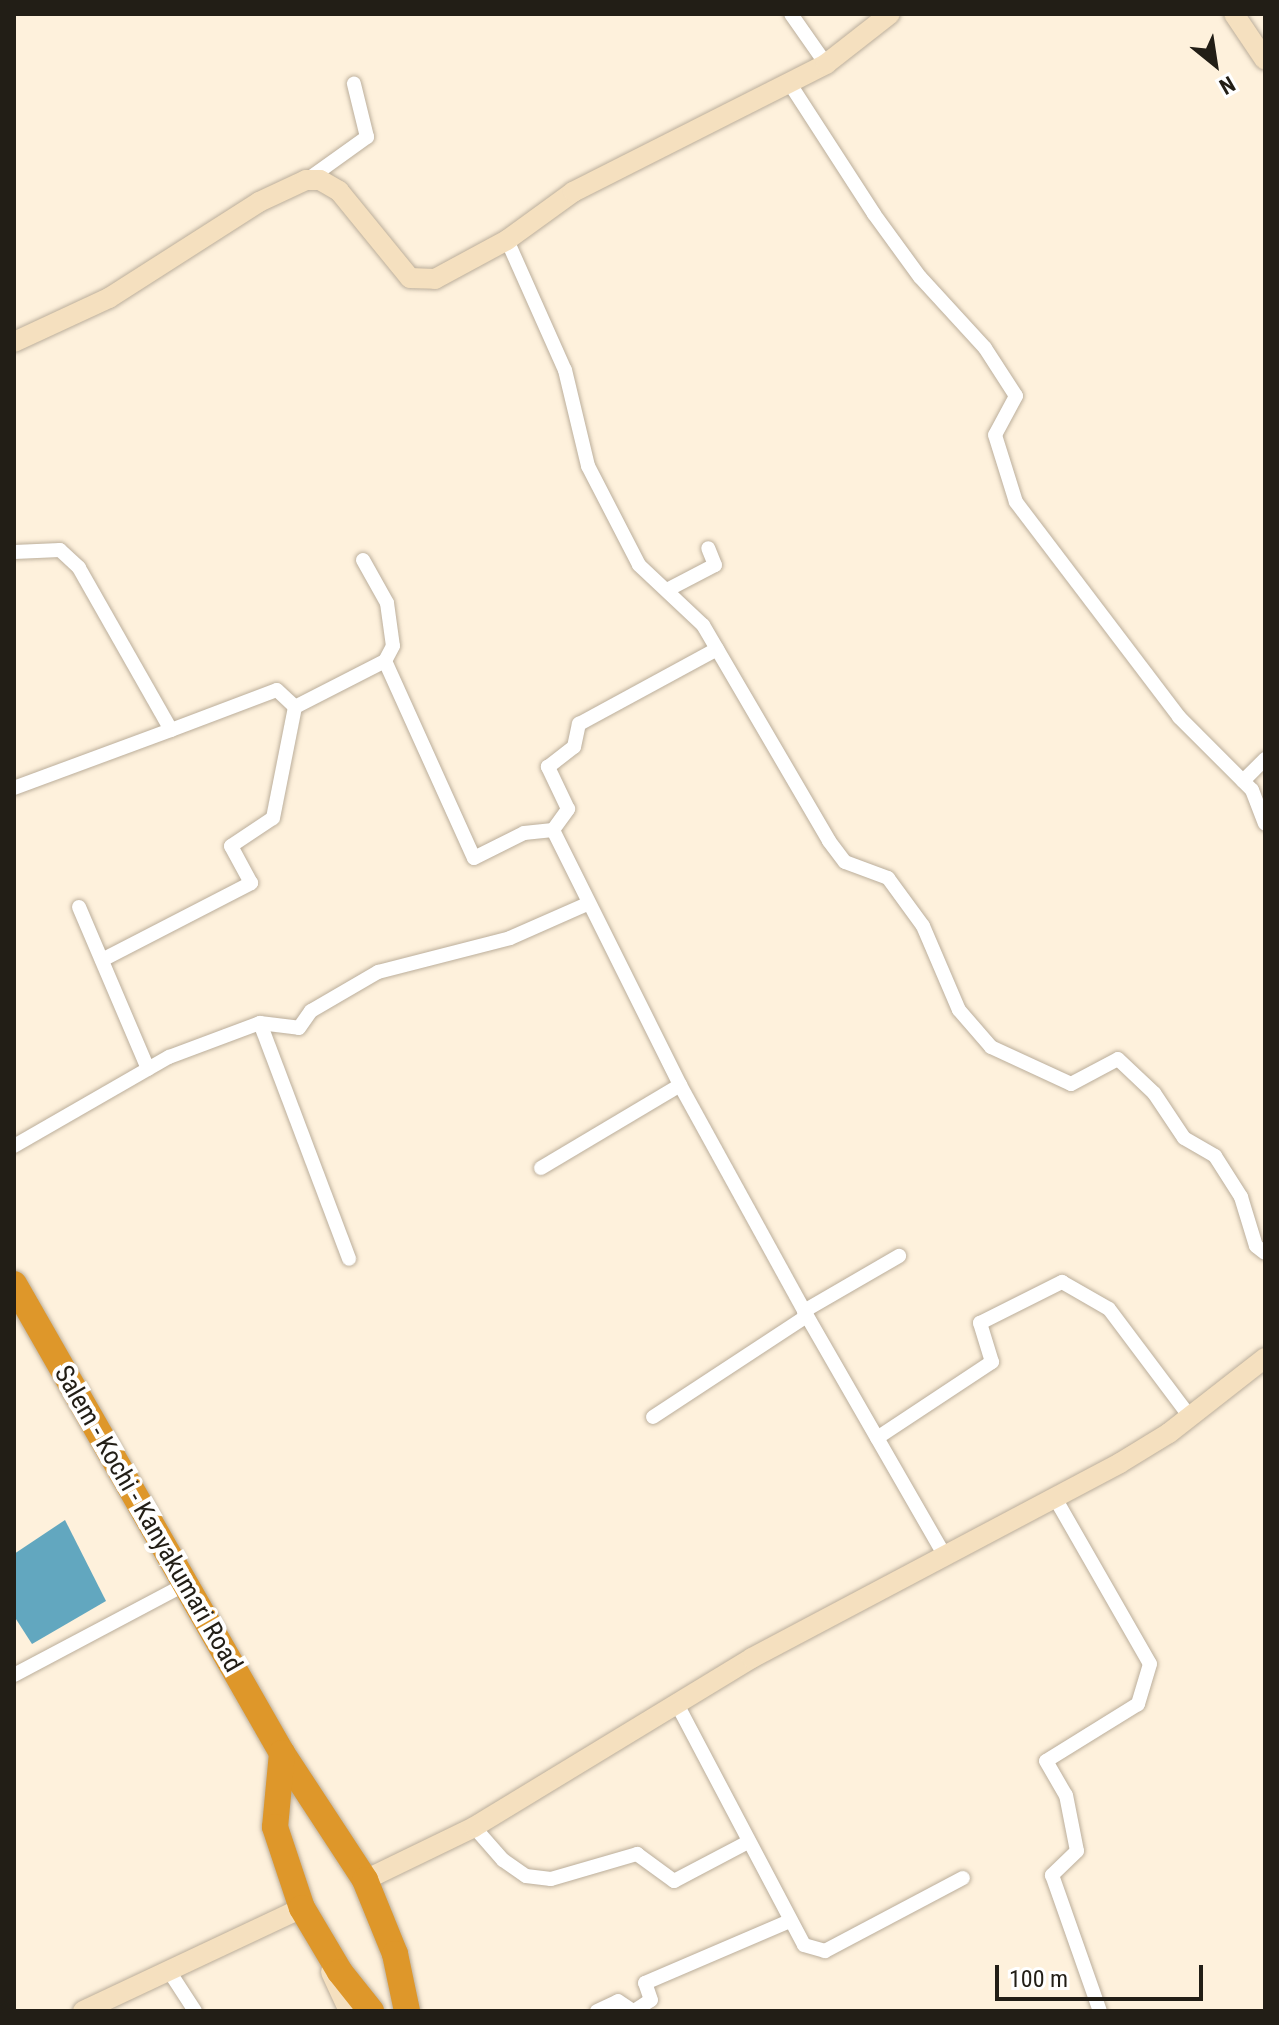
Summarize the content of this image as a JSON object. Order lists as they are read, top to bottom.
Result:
{
  "streets": {
    "highway": ["Salem - Kochi - Kanyakumari Road"]
  },
  "scale_bar": "100 m",
  "north": "bottom right"
}
